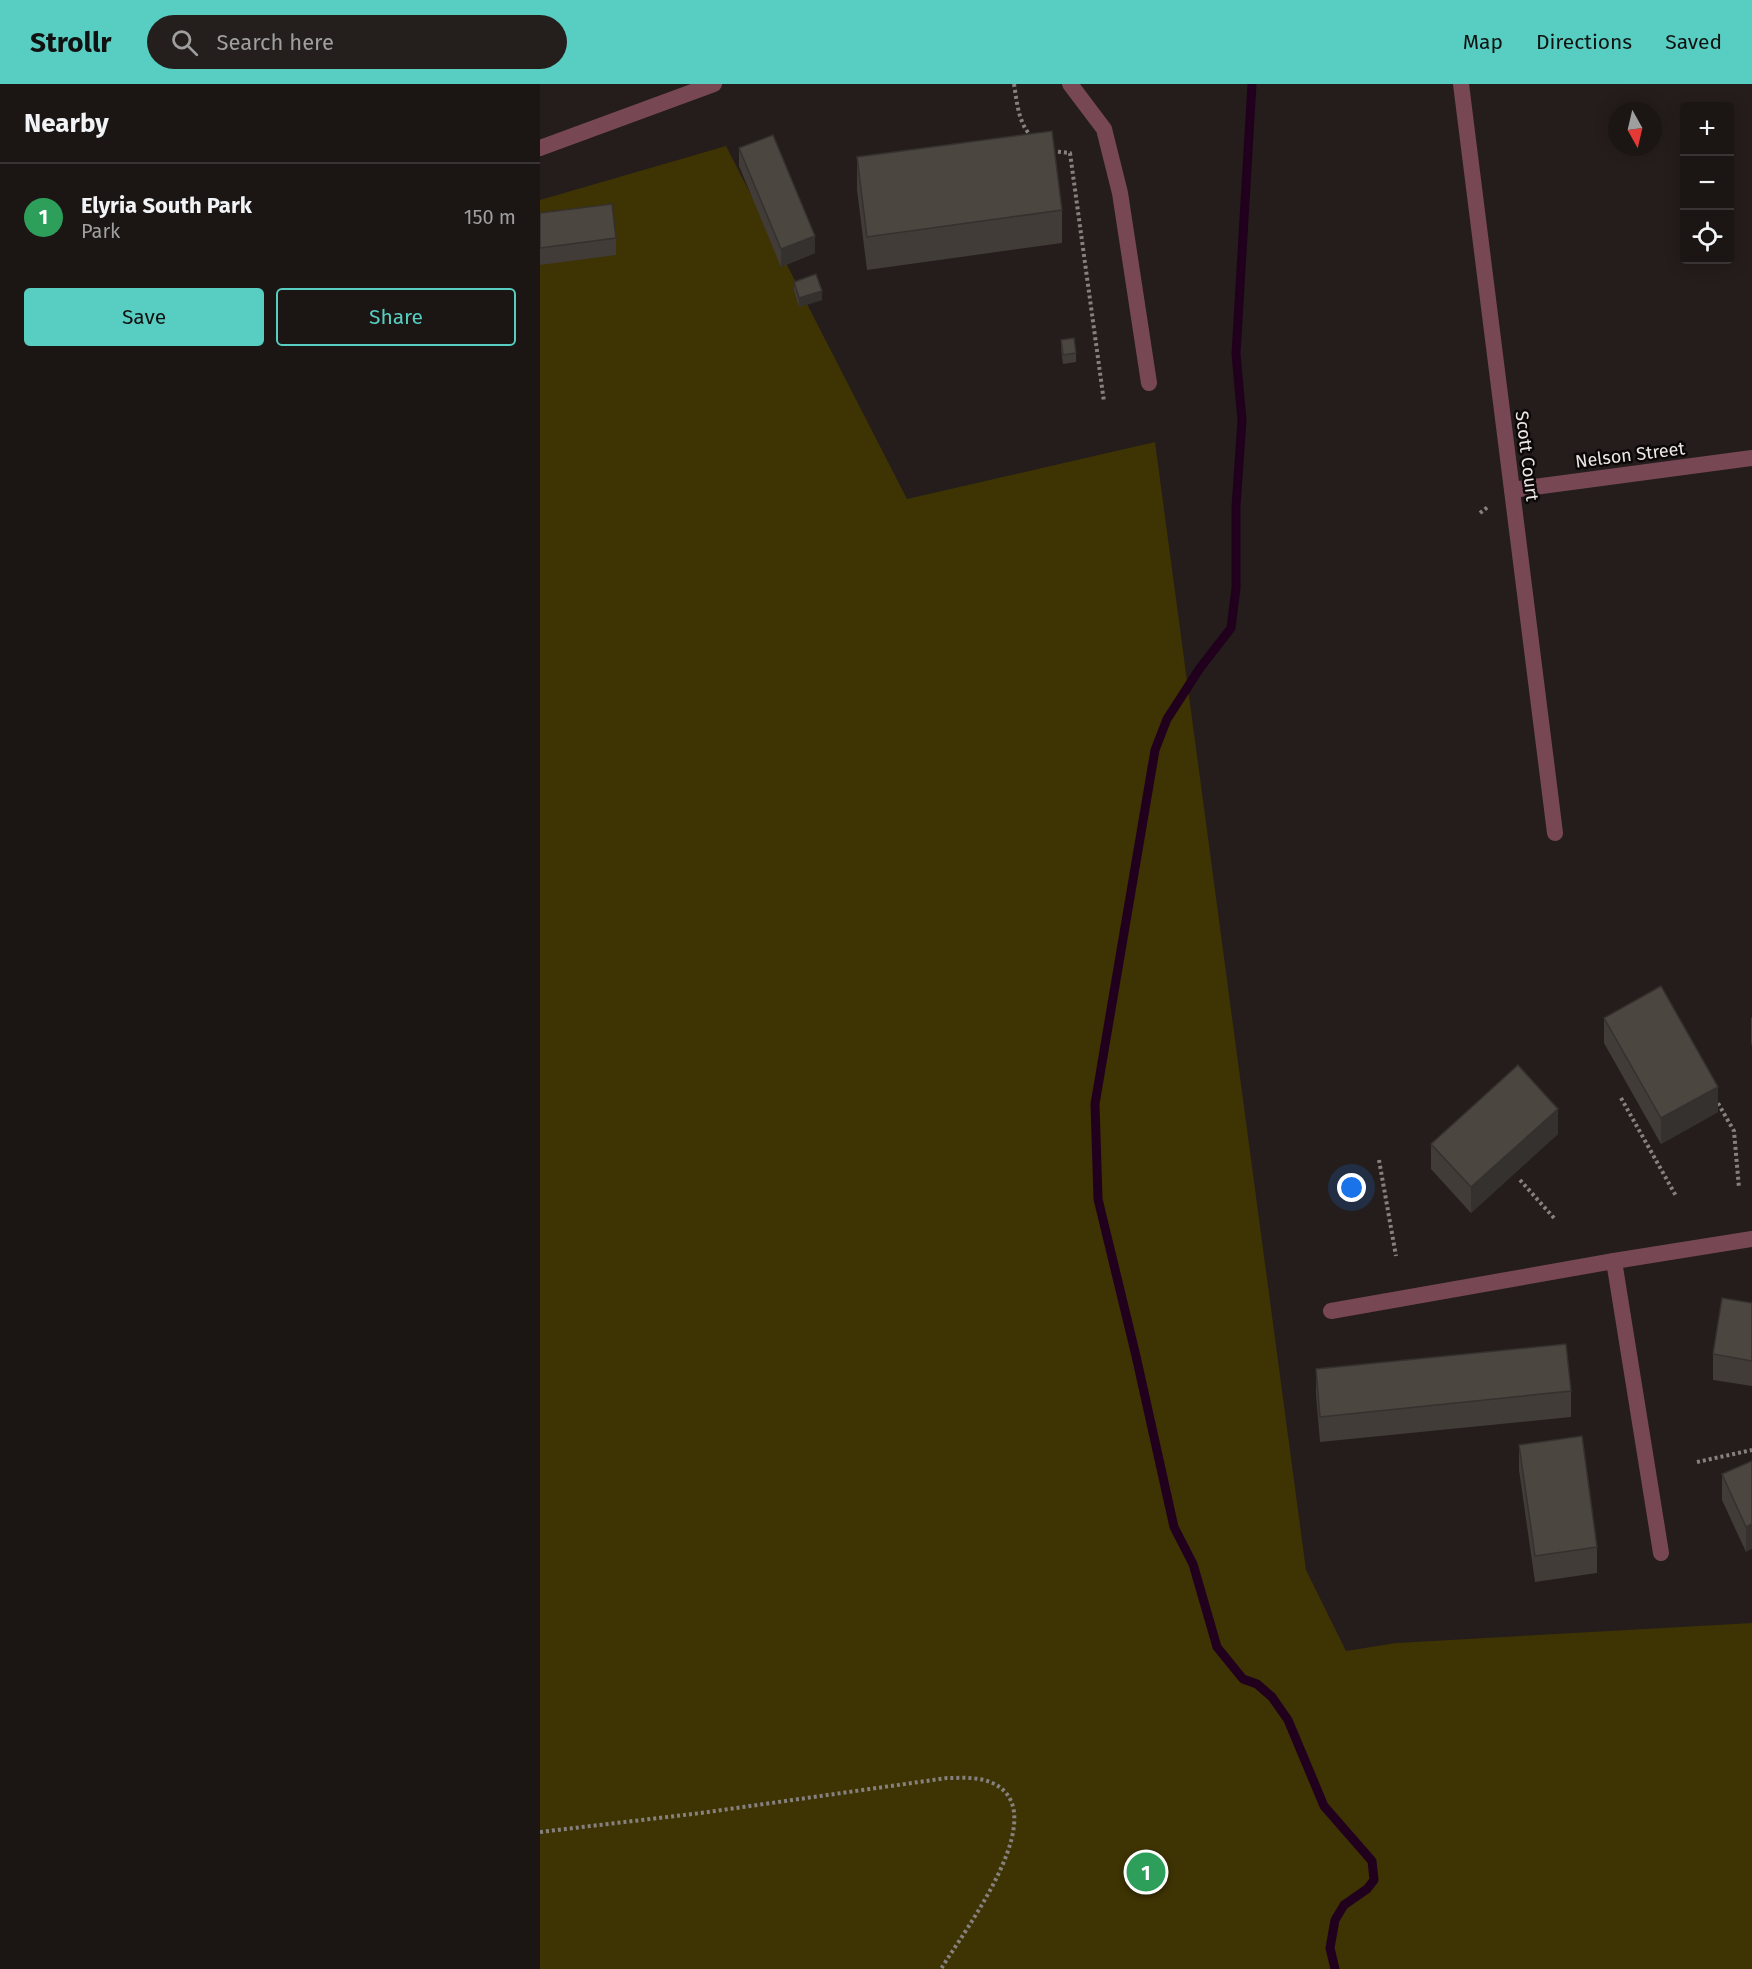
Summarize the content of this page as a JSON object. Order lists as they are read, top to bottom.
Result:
{
  "streets": {
    "street": ["Nelson Street", "Scott Court"]
  },
  "crossings": [
    ["Nelson Street", "Scott Court"]
  ],
  "north": "bottom",
  "page": {
    "header": "Strollr",
    "search": "Search here",
    "nav": ["Map", "Directions", "Saved"],
    "heading": "Nearby",
    "map_buttons": ["+", "−"],
    "list": [
      {
        "mark": "1",
        "name": "Elyria South Park",
        "note": "Park",
        "value": "150 m"
      }
    ],
    "buttons": ["Save", "Share"],
    "pins": "1"
  }
}
